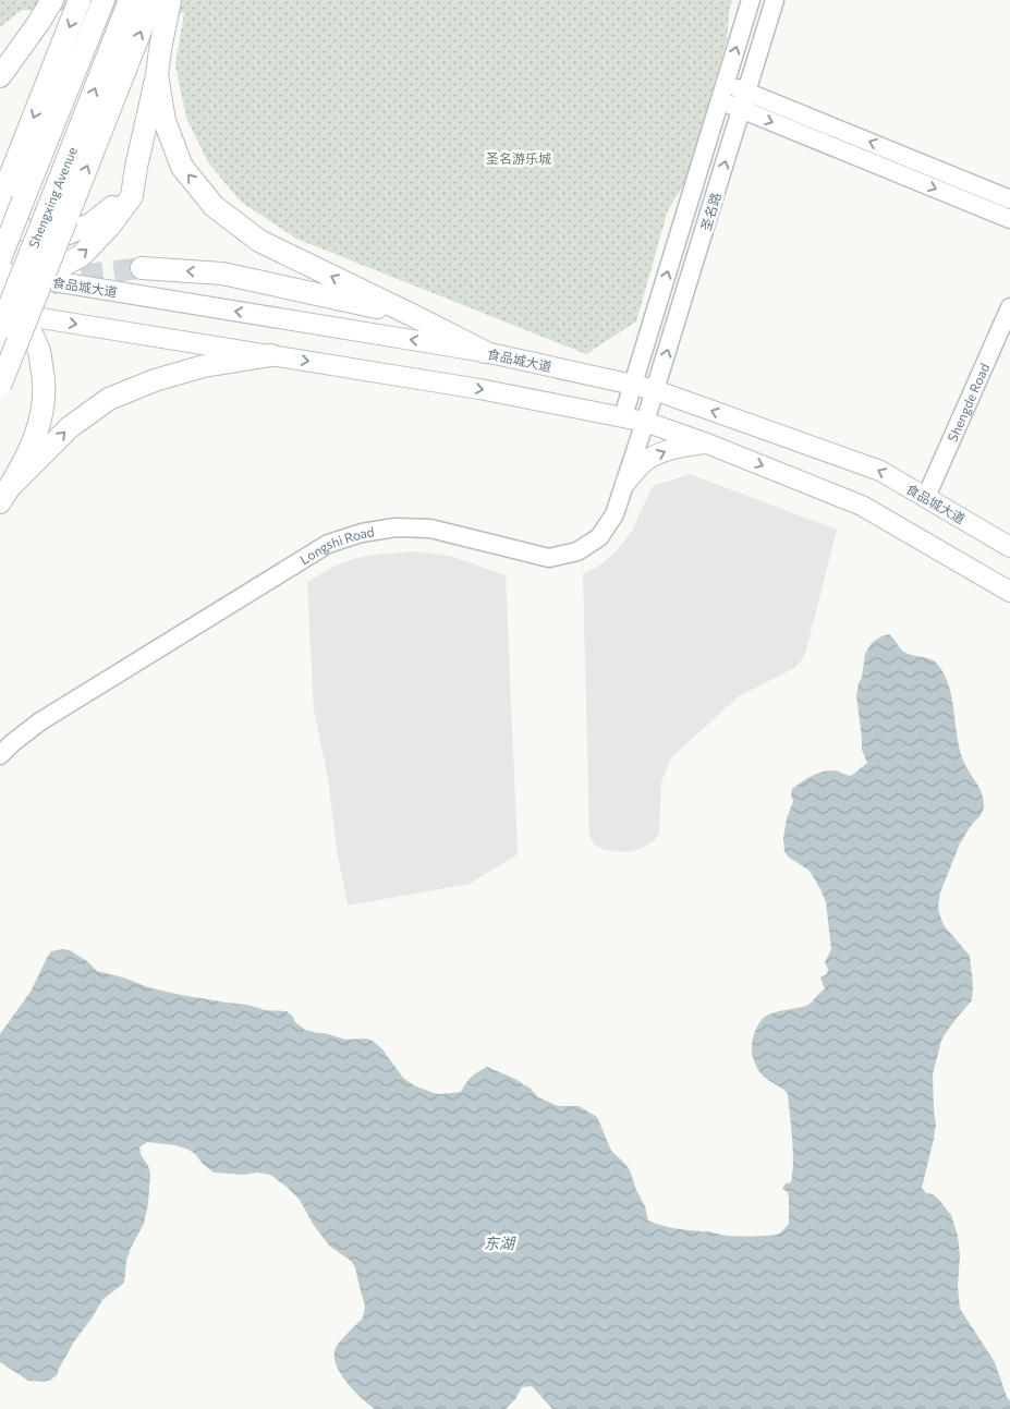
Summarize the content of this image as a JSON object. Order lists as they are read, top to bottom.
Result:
{
  "streets": {
    "highway": ["Shengxing Avenue"],
    "main road": [
      "圣名路",
      "食品城大道",
      "Shengde Road",
      "Longshi Road"
    ]
  },
  "crossings": [
    ["圣名路", "食品城大道"],
    ["圣名路", "Longshi Road"],
    ["食品城大道", "Shengde Road"]
  ],
  "one_way": ["圣名路"],
  "water": ["东湖"],
  "parks": ["圣名游乐城"]
}
